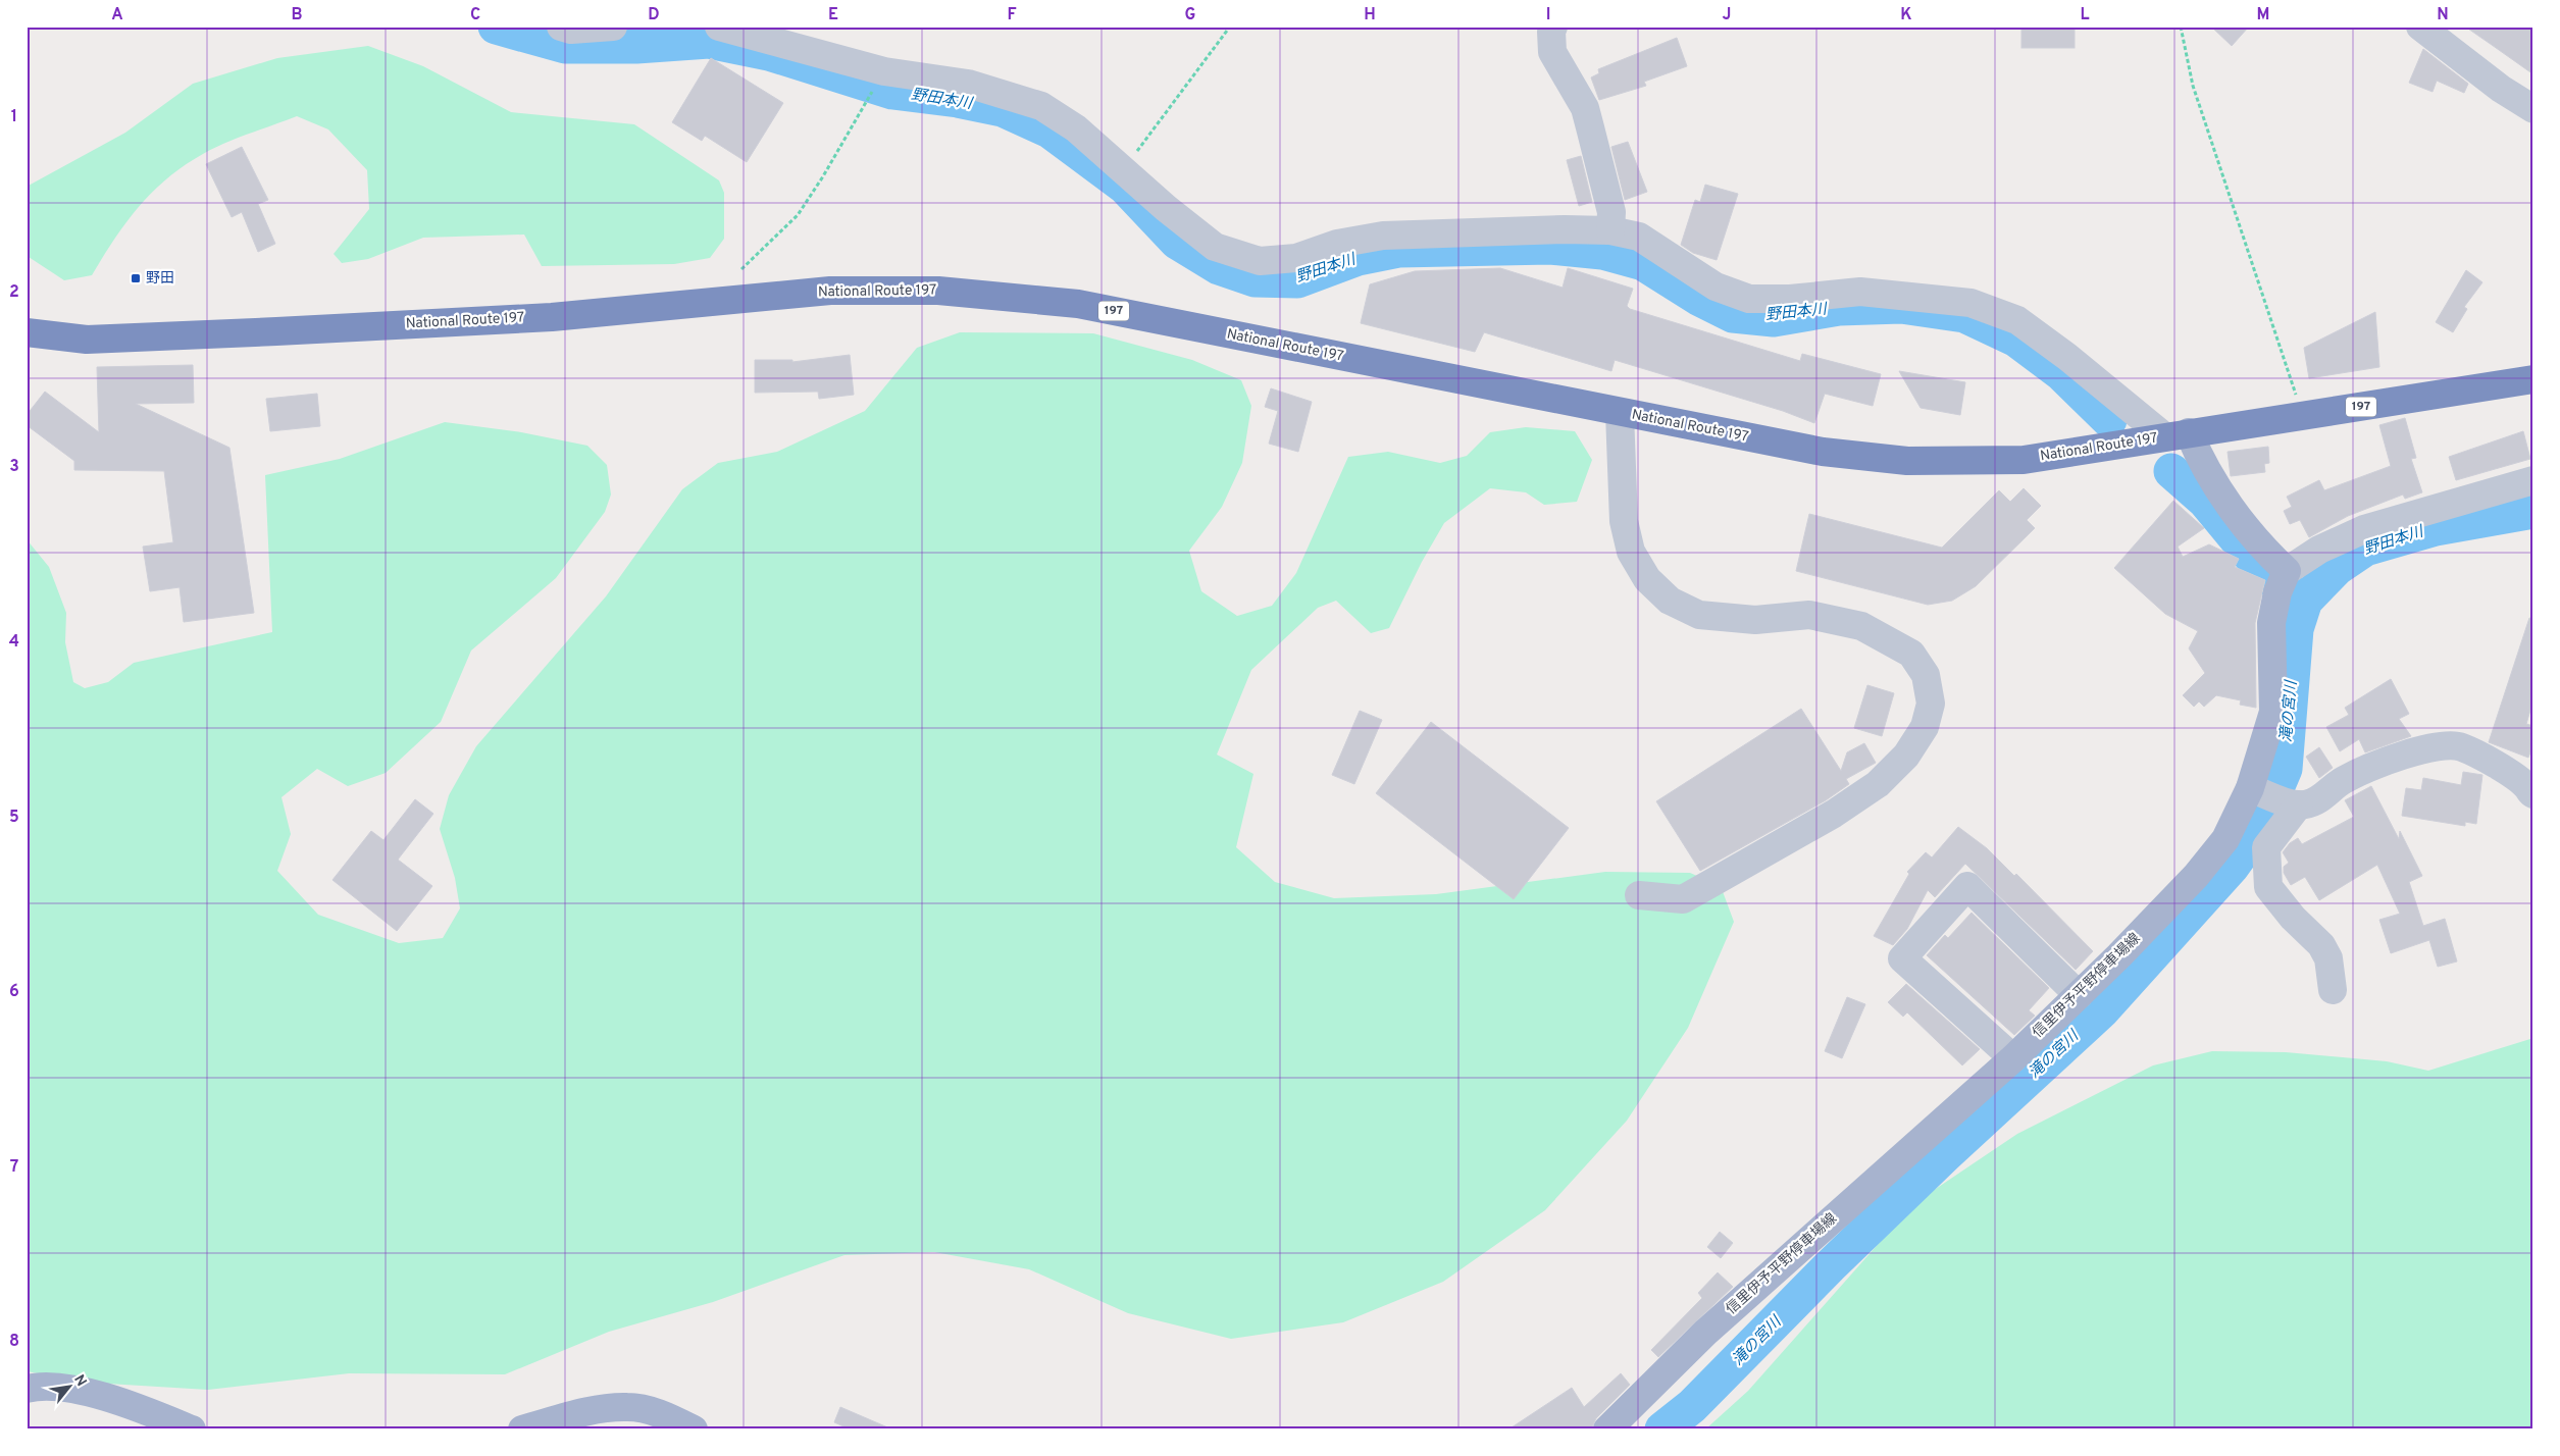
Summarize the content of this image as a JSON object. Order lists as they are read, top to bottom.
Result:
{
  "streets": {
    "highway": ["National Route 197", "197"],
    "main road": ["信里伊予平野停車場線"]
  },
  "water": ["野田本川", "滝の宮川"],
  "places": {
    "transit": ["野田"]
  },
  "north": "top right",
  "grid": {
    "columns": [
      "A",
      "B",
      "C",
      "D",
      "E",
      "F",
      "G",
      "H",
      "I",
      "J",
      "K",
      "L",
      "M",
      "N"
    ],
    "rows": [
      "1",
      "2",
      "3",
      "4",
      "5",
      "6",
      "7",
      "8"
    ]
  }
}
